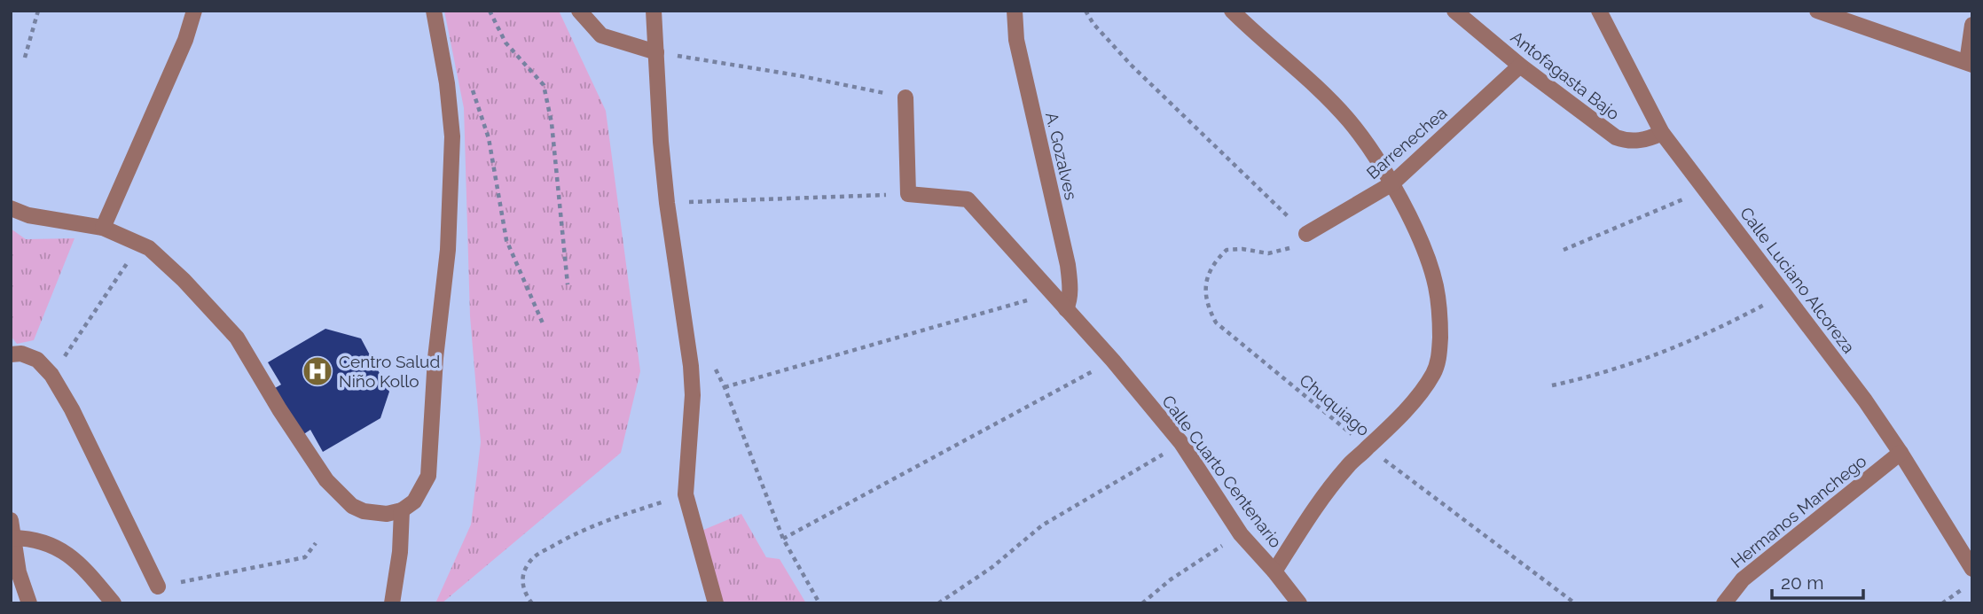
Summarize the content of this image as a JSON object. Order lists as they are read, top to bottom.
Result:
{
  "streets": {
    "street": [
      "Antofagasta Bajo",
      "Barrenechea",
      "A. Gozalves",
      "Calle Luciano Alcoreza",
      "Calle Cuarto Centenario",
      "Hermanos Manchego"
    ],
    "path": ["Chuquiago"]
  },
  "crossings": [
    ["Antofagasta Bajo", "Barrenechea"],
    ["Antofagasta Bajo", "Calle Luciano Alcoreza"],
    ["Barrenechea", "Chuquiago"],
    ["Barrenechea", "Calle Cuarto Centenario"],
    ["A. Gozalves", "Calle Cuarto Centenario"],
    ["Calle Luciano Alcoreza", "Hermanos Manchego"],
    ["Chuquiago", "Calle Cuarto Centenario"]
  ],
  "places": {
    "hospital": ["Centro Salud Niño Kollo"]
  },
  "scale_bar": "20 m"
}
